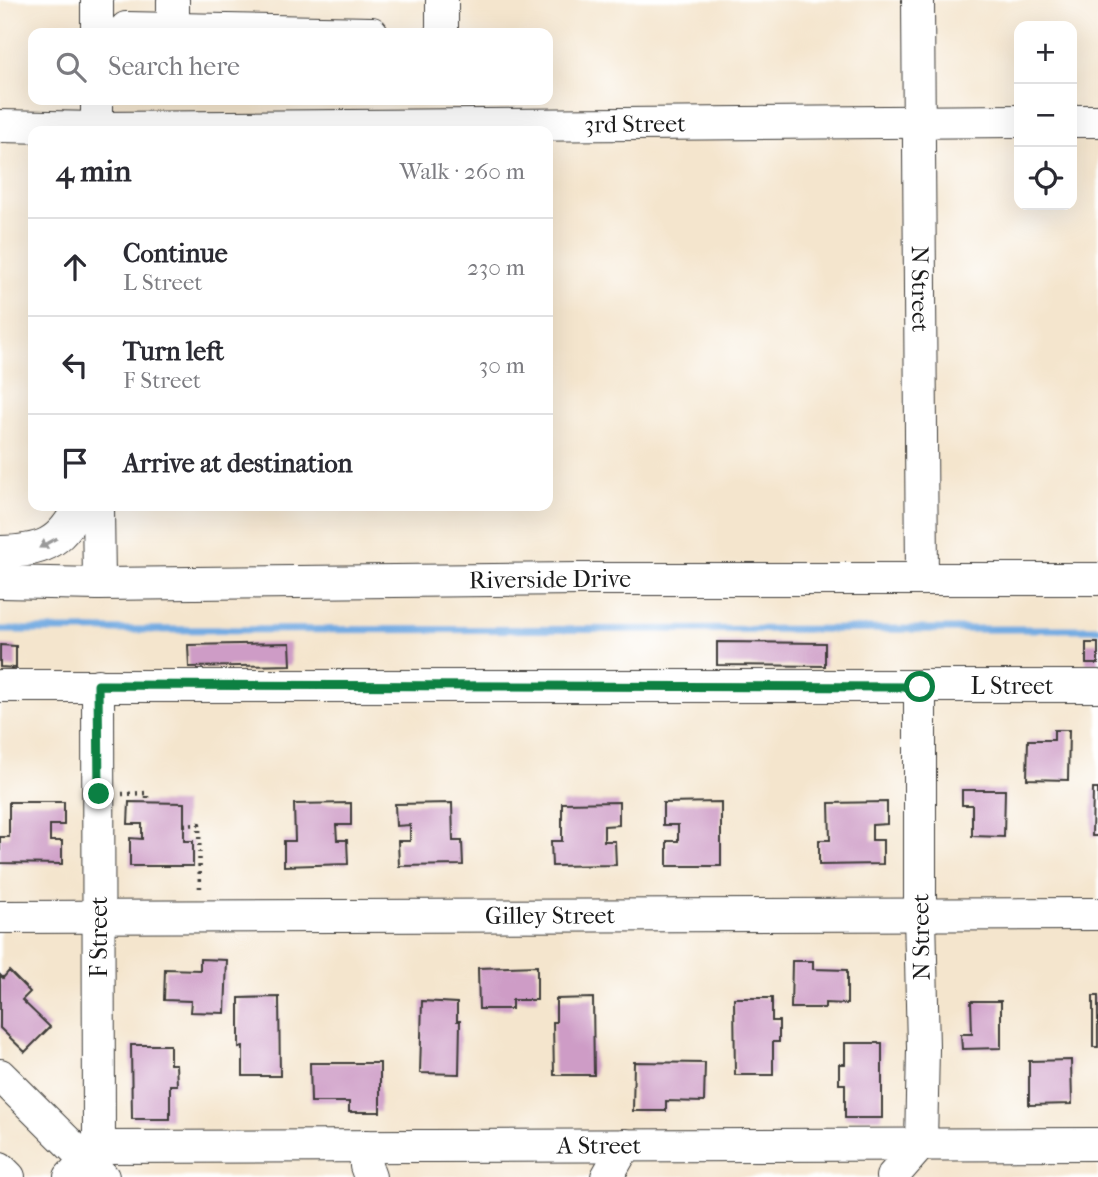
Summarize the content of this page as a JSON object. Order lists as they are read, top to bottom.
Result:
{
  "streets": {
    "street": [
      "3rd Street",
      "N Street",
      "Riverside Drive",
      "L Street",
      "Gilley Street",
      "F Street",
      "A Street"
    ]
  },
  "crossings": [
    ["3rd Street", "N Street"],
    ["N Street", "Riverside Drive"],
    ["N Street", "L Street"],
    ["N Street", "Gilley Street"],
    ["N Street", "A Street"],
    ["L Street", "F Street"],
    ["Gilley Street", "F Street"],
    ["F Street", "A Street"]
  ],
  "page": {
    "map_buttons": ["+", "−"],
    "search": "Search here",
    "heading": ["4 min", "Walk · 260 m"],
    "list": [
      ["Continue", "L Street", "230 m"],
      ["Turn left", "F Street", "30 m"],
      "Arrive at destination"
    ]
  }
}
